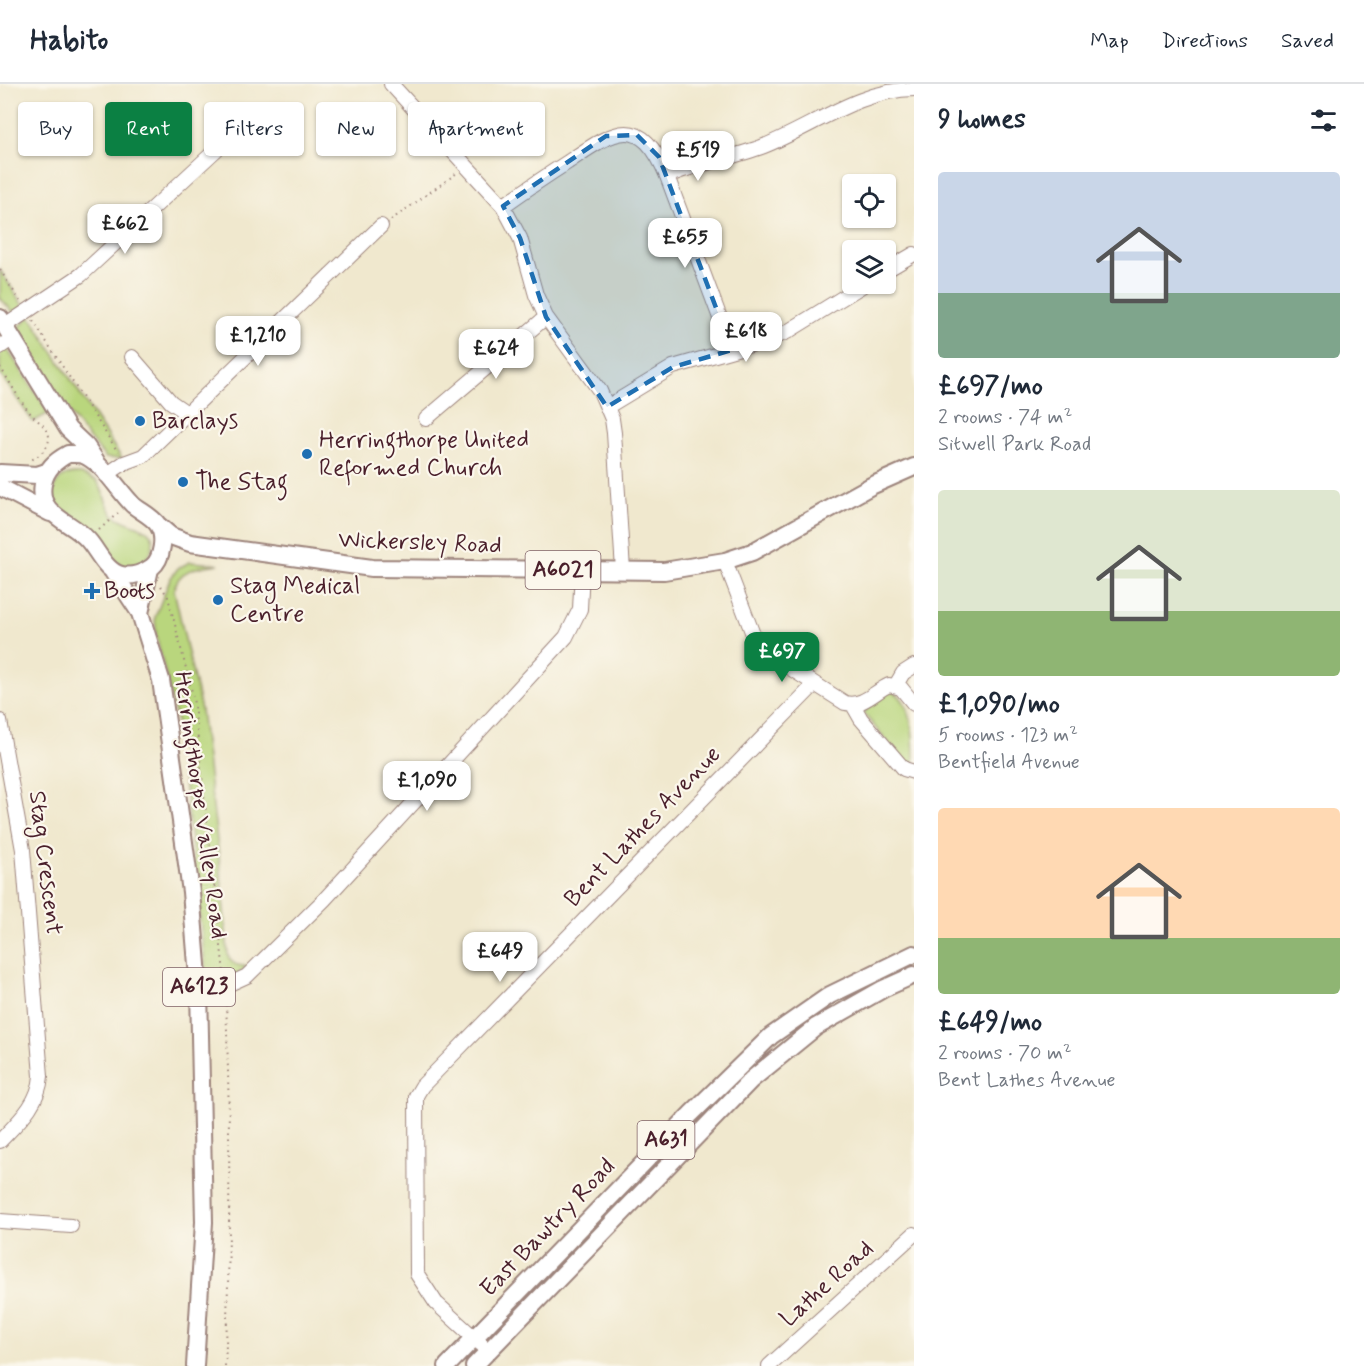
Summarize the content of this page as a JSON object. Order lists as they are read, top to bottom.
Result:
{
  "streets": {
    "main road": [
      "Wickersley Road",
      "A6021",
      "Herringthorpe Valley Road",
      "A6123",
      "A631",
      "East Bawtry Road"
    ],
    "street": ["Bent Lathes Avenue", "Stag Crescent", "Lathe Road"]
  },
  "crossings": [
    ["Wickersley Road", "A6021"],
    ["Wickersley Road", "Herringthorpe Valley Road"],
    ["A6021", "Herringthorpe Valley Road"],
    ["Bent Lathes Avenue", "East Bawtry Road"]
  ],
  "places": {
    "other": [
      "Barclays",
      "Herringthorpe United Reformed Church",
      "The Stag",
      "Stag Medical Centre"
    ],
    "health": ["Boots"]
  },
  "page": {
    "header": "Habito",
    "nav": ["Map", "Directions", "Saved"],
    "heading": "9 homes",
    "chip": [
      "Buy",
      "Rent",
      "Filters",
      "New",
      "Apartment"
    ],
    "price": [
      "£519",
      "£662",
      "£655",
      "£618",
      "£1,210",
      "£624",
      "£697",
      "£1,090",
      "£649"
    ],
    "list": [
      {
        "name": "£697/mo",
        "note": "2 rooms · 74 m² · Sitwell Park Road"
      },
      {
        "name": "£1,090/mo",
        "note": "5 rooms · 123 m² · Bentfield Avenue"
      },
      {
        "name": "£649/mo",
        "note": "2 rooms · 70 m² · Bent Lathes Avenue"
      }
    ]
  }
}
